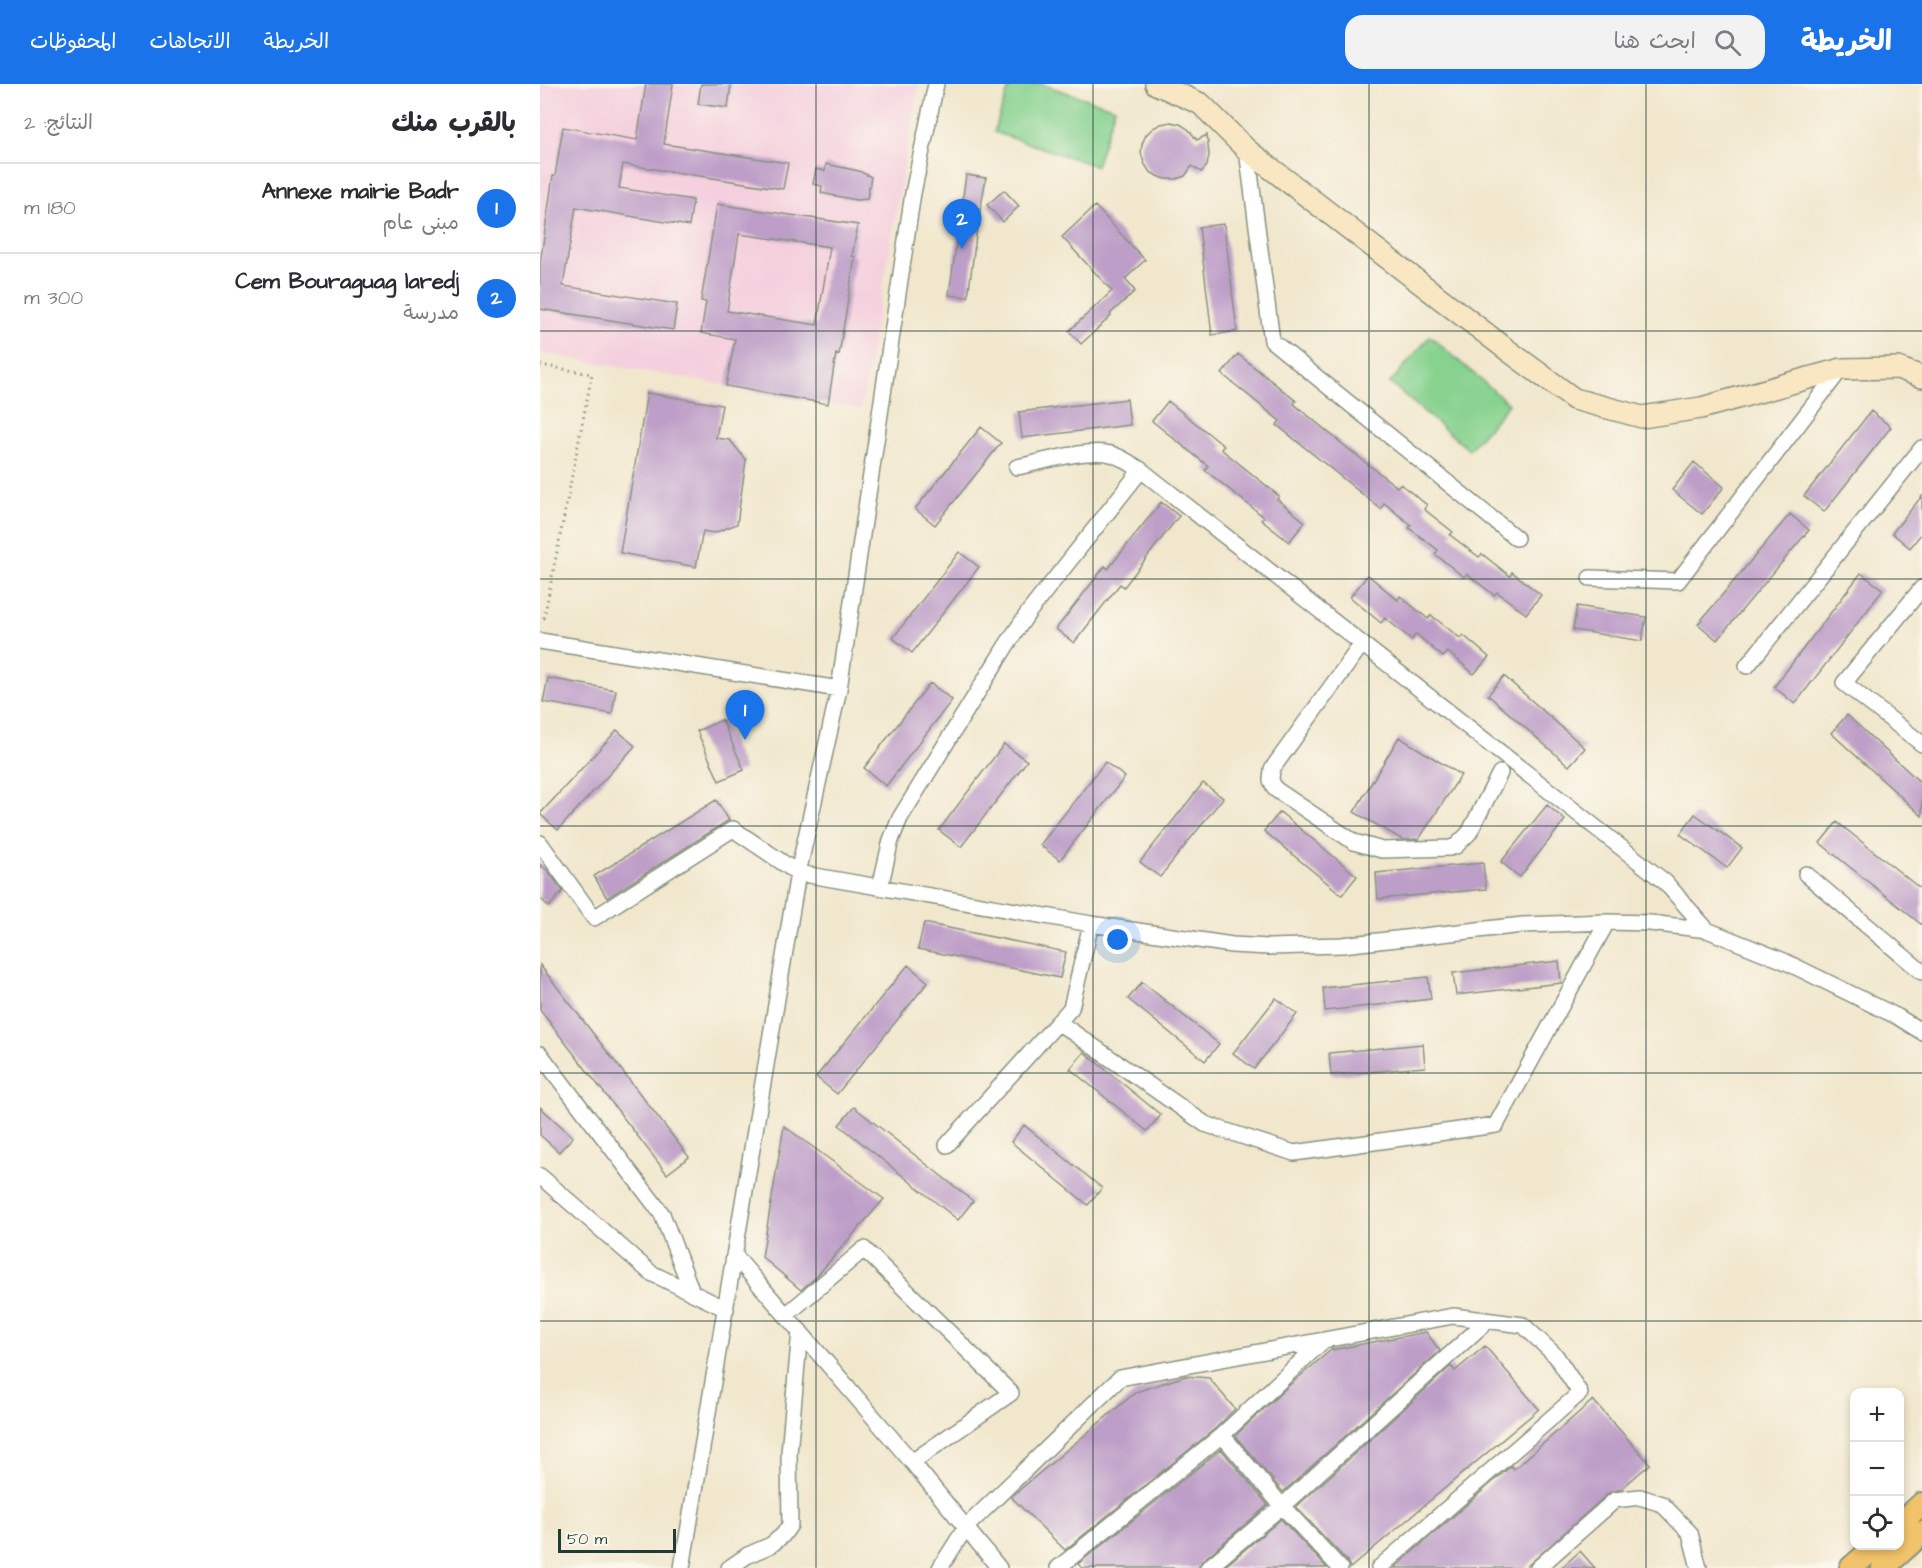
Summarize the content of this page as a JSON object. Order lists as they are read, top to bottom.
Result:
{
  "scale_bar": "50 m",
  "page": {
    "header": "الخريطة",
    "search": "ابحث هنا",
    "nav": ["الخريطة", "الاتجاهات", "المحفوظات"],
    "heading": ["بالقرب منك", "النتائج: 2"],
    "list": [
      {
        "mark": "1",
        "name": "Annexe mairie Badr",
        "note": "مبنى عام",
        "value": "180 m"
      },
      {
        "mark": "2",
        "name": "Cem Bouraguag laredj",
        "note": "مدرسة",
        "value": "300 m"
      }
    ],
    "pins": ["2", "1"],
    "map_buttons": ["+", "−"],
    "scale": "50 m"
  }
}
